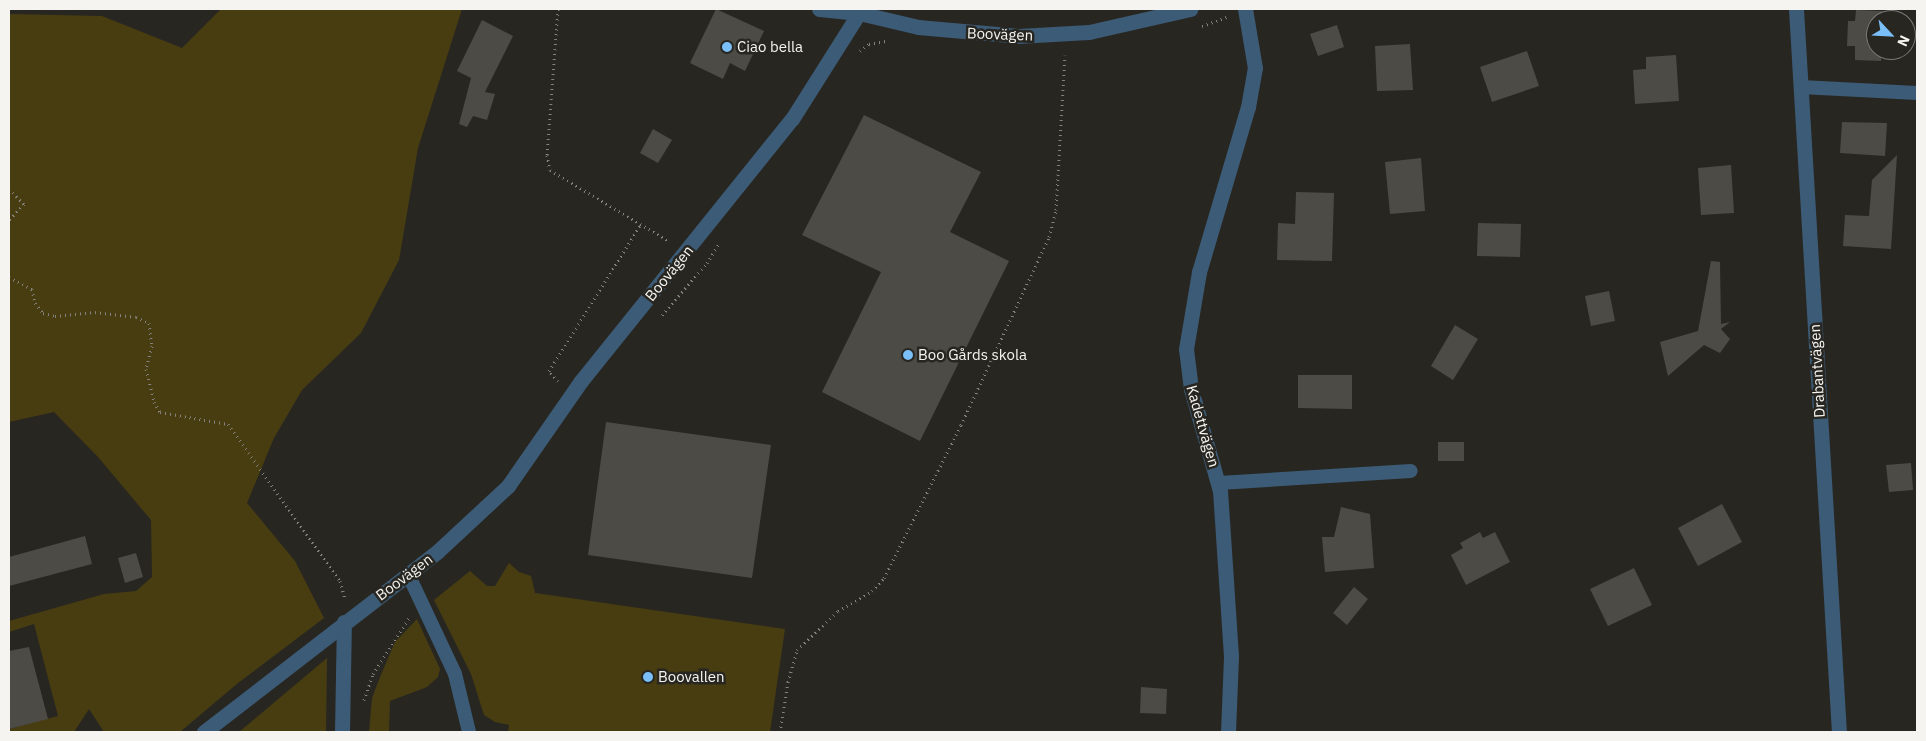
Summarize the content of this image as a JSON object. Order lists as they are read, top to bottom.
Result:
{
  "streets": {
    "street": ["Boovägen", "Drabantvägen", "Kadettvägen"]
  },
  "places": ["Ciao bella", "Boo Gårds skola", "Boovallen"],
  "north": "bottom right"
}
